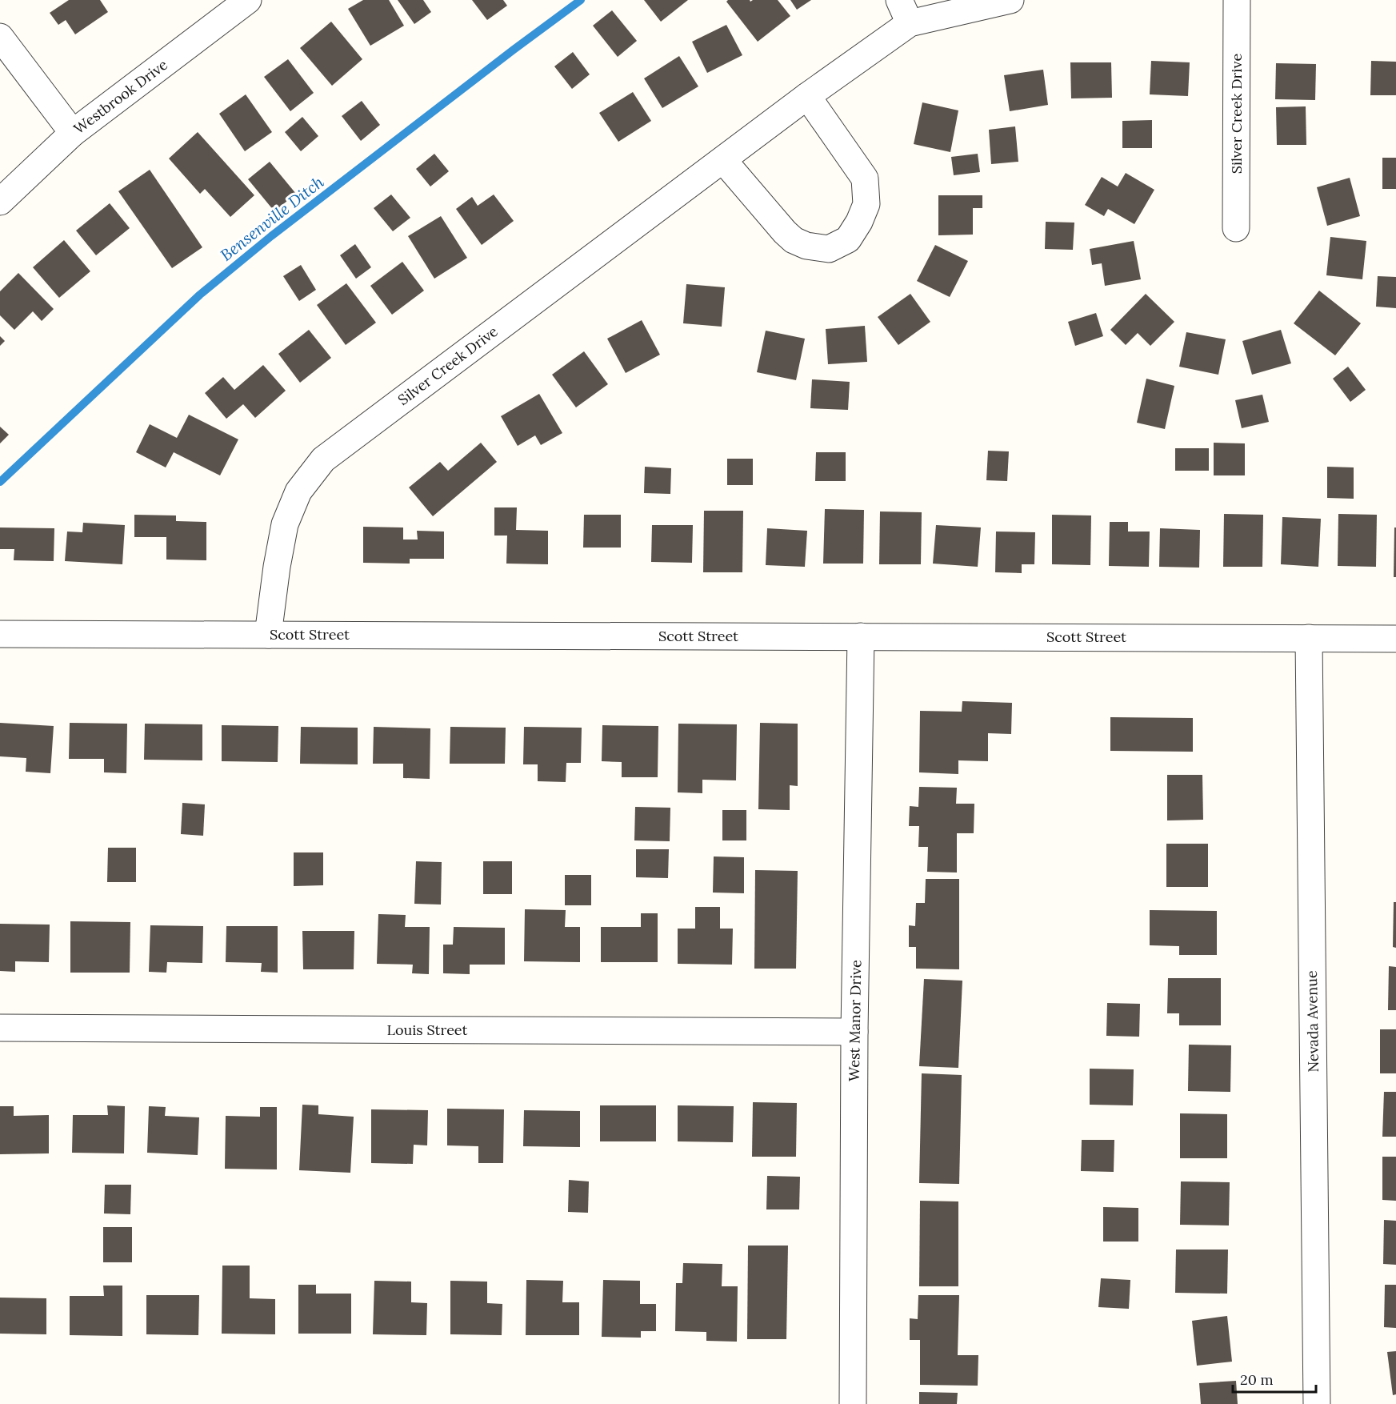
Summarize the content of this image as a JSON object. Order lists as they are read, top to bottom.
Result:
{
  "streets": {
    "street": [
      "Westbrook Drive",
      "Silver Creek Drive",
      "Scott Street",
      "West Manor Drive",
      "Nevada Avenue",
      "Louis Street"
    ]
  },
  "crossings": [
    ["Silver Creek Drive", "Scott Street"],
    ["Scott Street", "West Manor Drive"],
    ["Scott Street", "Nevada Avenue"],
    ["West Manor Drive", "Louis Street"]
  ],
  "water": ["Bensenville Ditch"],
  "scale_bar": "20 m"
}
